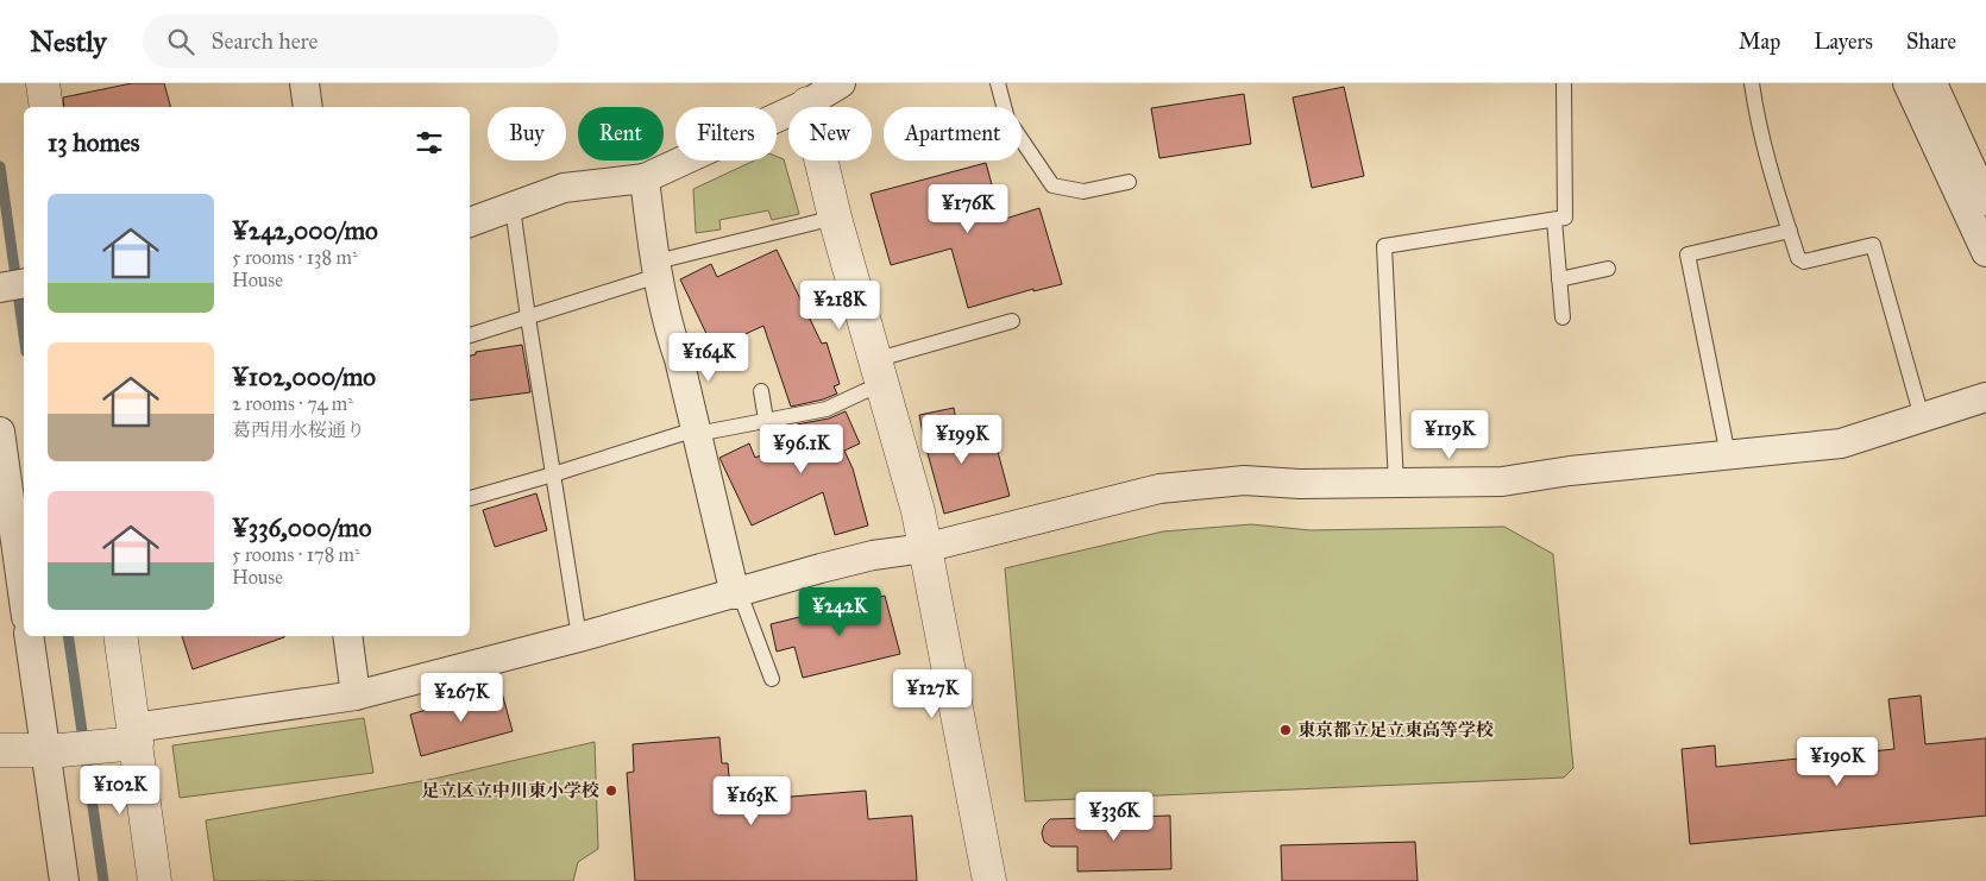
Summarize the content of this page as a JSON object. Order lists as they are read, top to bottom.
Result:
{
  "places": ["東京都立足立東高等学校", "足立区立中川東小学校"],
  "page": {
    "header": "Nestly",
    "search": "Search here",
    "nav": ["Map", "Layers", "Share"],
    "chip": [
      "Buy",
      "Rent",
      "Filters",
      "New",
      "Apartment"
    ],
    "heading": "13 homes",
    "list": [
      {
        "name": "¥242,000/mo",
        "note": "5 rooms · 138 m² · House"
      },
      {
        "name": "¥102,000/mo",
        "note": "2 rooms · 74 m² · 葛西用水桜通り"
      },
      {
        "name": "¥336,000/mo",
        "note": "5 rooms · 178 m² · House"
      }
    ],
    "price": [
      "¥176K",
      "¥218K",
      "¥164K",
      "¥119K",
      "¥199K",
      "¥96.1K",
      "¥242K",
      "¥127K",
      "¥267K",
      "¥190K",
      "¥102K",
      "¥163K",
      "¥336K"
    ]
  }
}
